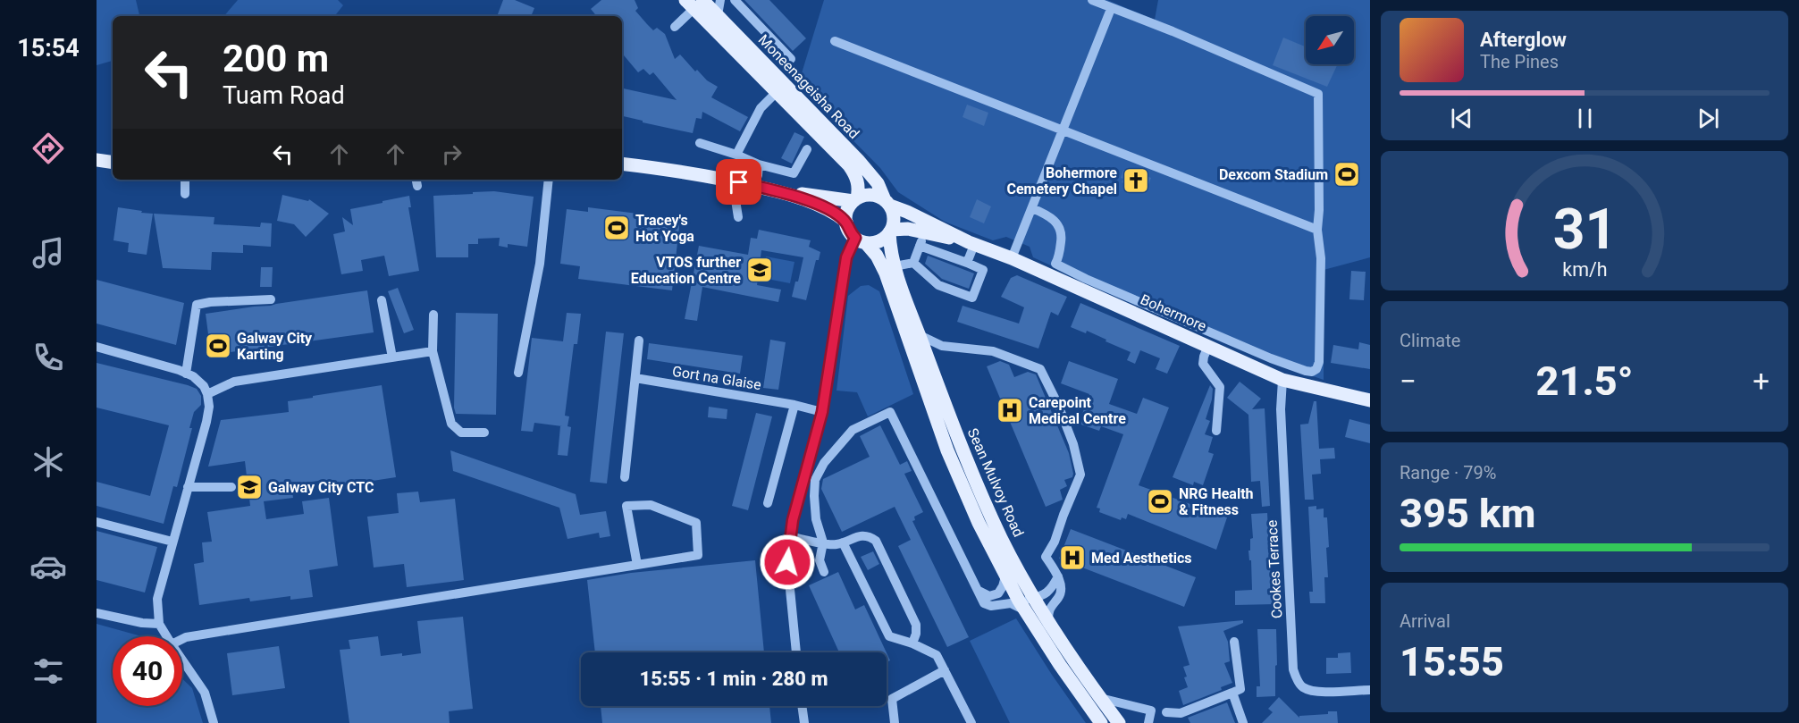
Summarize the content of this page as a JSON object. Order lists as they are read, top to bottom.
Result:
{
  "streets": {
    "main road": ["Moneenageisha Road", "Bohermore", "Sean Mulvoy Road"],
    "street": ["Gort na Glaise", "Cookes Terrace"]
  },
  "crossings": [
    ["Moneenageisha Road", "Bohermore"],
    ["Moneenageisha Road", "Sean Mulvoy Road"],
    ["Bohermore", "Sean Mulvoy Road"],
    ["Bohermore", "Cookes Terrace"]
  ],
  "places": {
    "sports": [
      "Dexcom Stadium",
      "Tracey's Hot Yoga",
      "Galway City Karting",
      "NRG Health & Fitness"
    ],
    "church": ["Bohermore Cemetery Chapel"],
    "school or university": ["VTOS further Education Centre", "Galway City CTC"],
    "hospital": ["Carepoint Medical Centre", "Med Aesthetics"]
  },
  "north": "bottom left",
  "page": {
    "tabs": "15:54",
    "turn": ["200 m", "Tuam Road"],
    "song": ["Afterglow", "The Pines"],
    "tile": [
      "Climate",
      ["Range · 79%", "395 km"],
      ["Arrival", "15:55"]
    ],
    "heat": ["−", "21.5°", "+"],
    "limit": "40",
    "trip": "15:55 · 1 min · 280 m",
    "gauge": ["31", "km/h"]
  }
}
